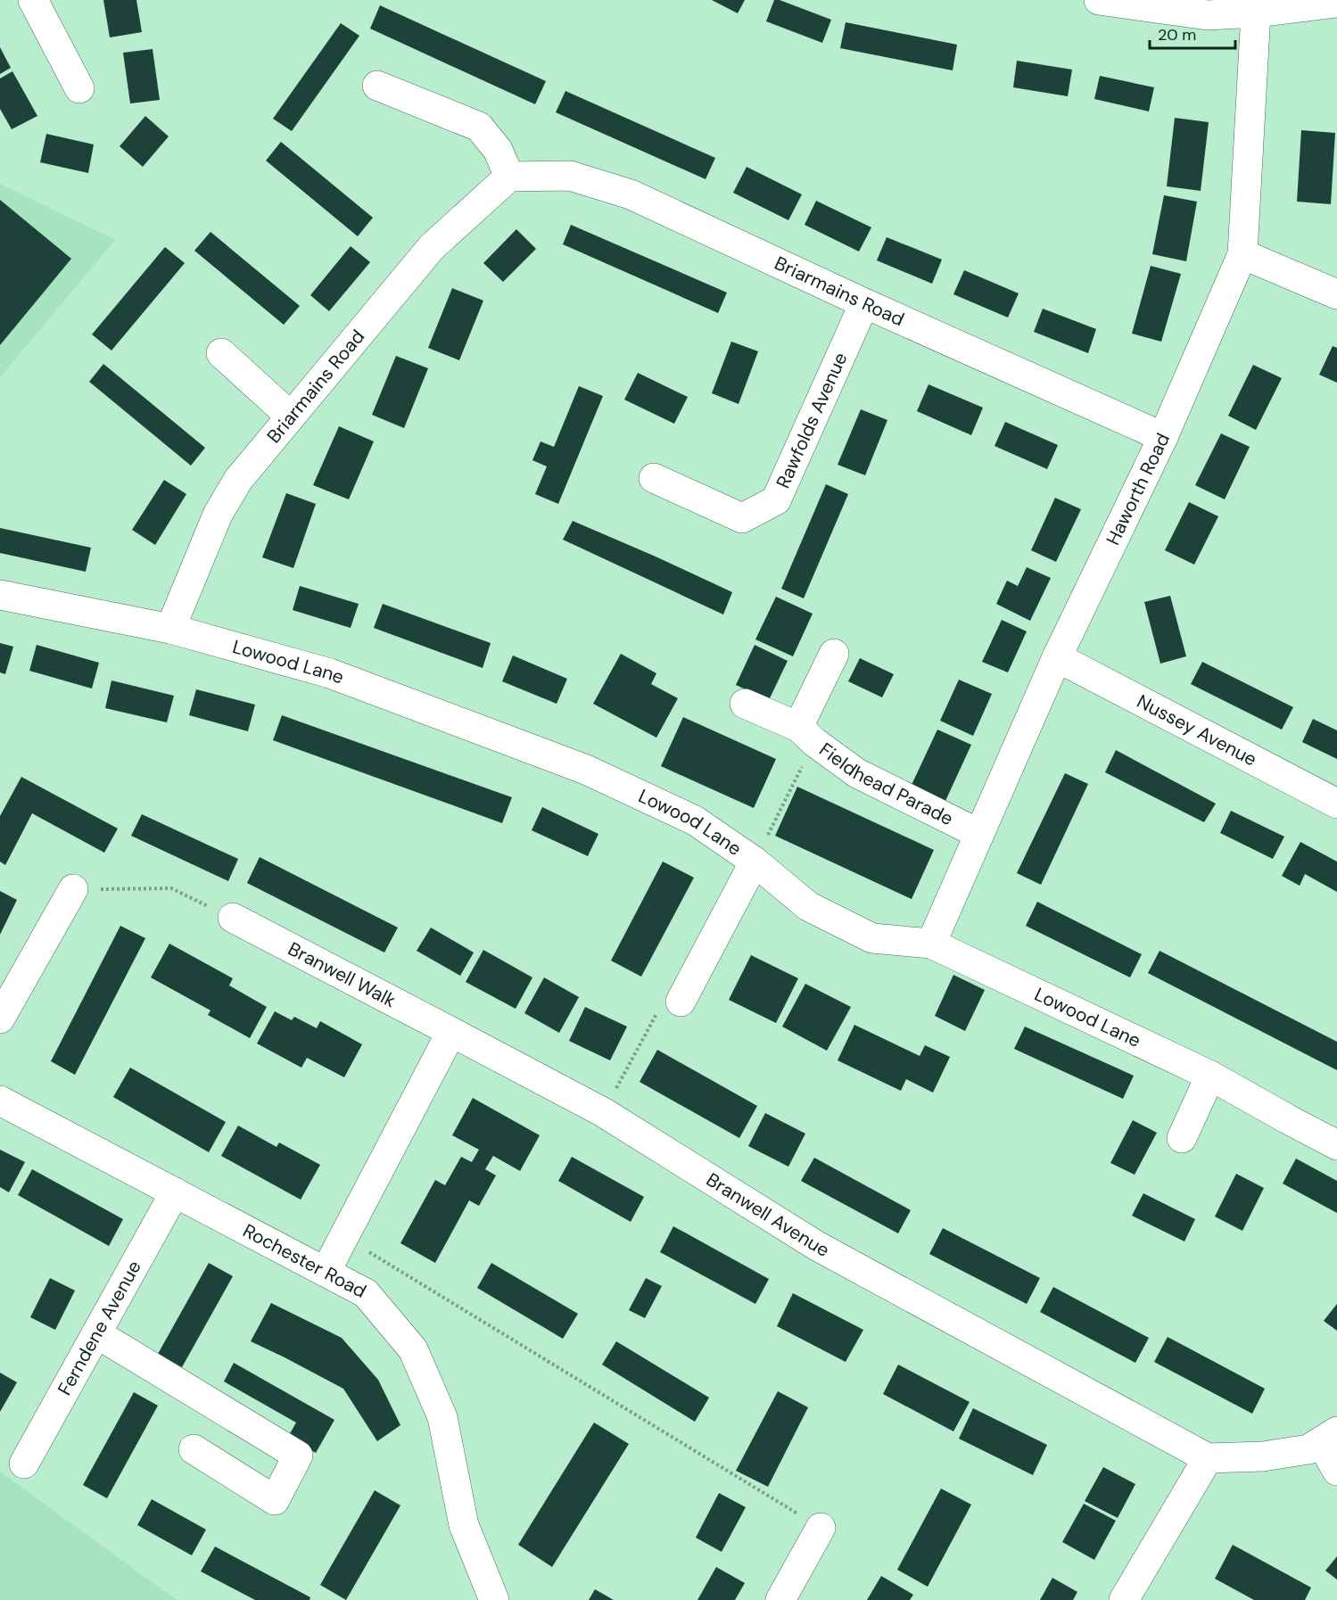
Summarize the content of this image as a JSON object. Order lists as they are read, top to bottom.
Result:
{
  "streets": {
    "street": [
      "Briarmains Road",
      "Rawfolds Avenue",
      "Haworth Road",
      "Lowood Lane",
      "Nussey Avenue",
      "Fieldhead Parade",
      "Branwell Walk",
      "Branwell Avenue",
      "Rochester Road",
      "Ferndene Avenue"
    ]
  },
  "crossings": [
    ["Briarmains Road", "Rawfolds Avenue"],
    ["Briarmains Road", "Haworth Road"],
    ["Briarmains Road", "Lowood Lane"],
    ["Haworth Road", "Lowood Lane"],
    ["Haworth Road", "Nussey Avenue"],
    ["Haworth Road", "Fieldhead Parade"],
    ["Branwell Walk", "Branwell Avenue"],
    ["Rochester Road", "Ferndene Avenue"]
  ],
  "scale_bar": "20 m"
}
